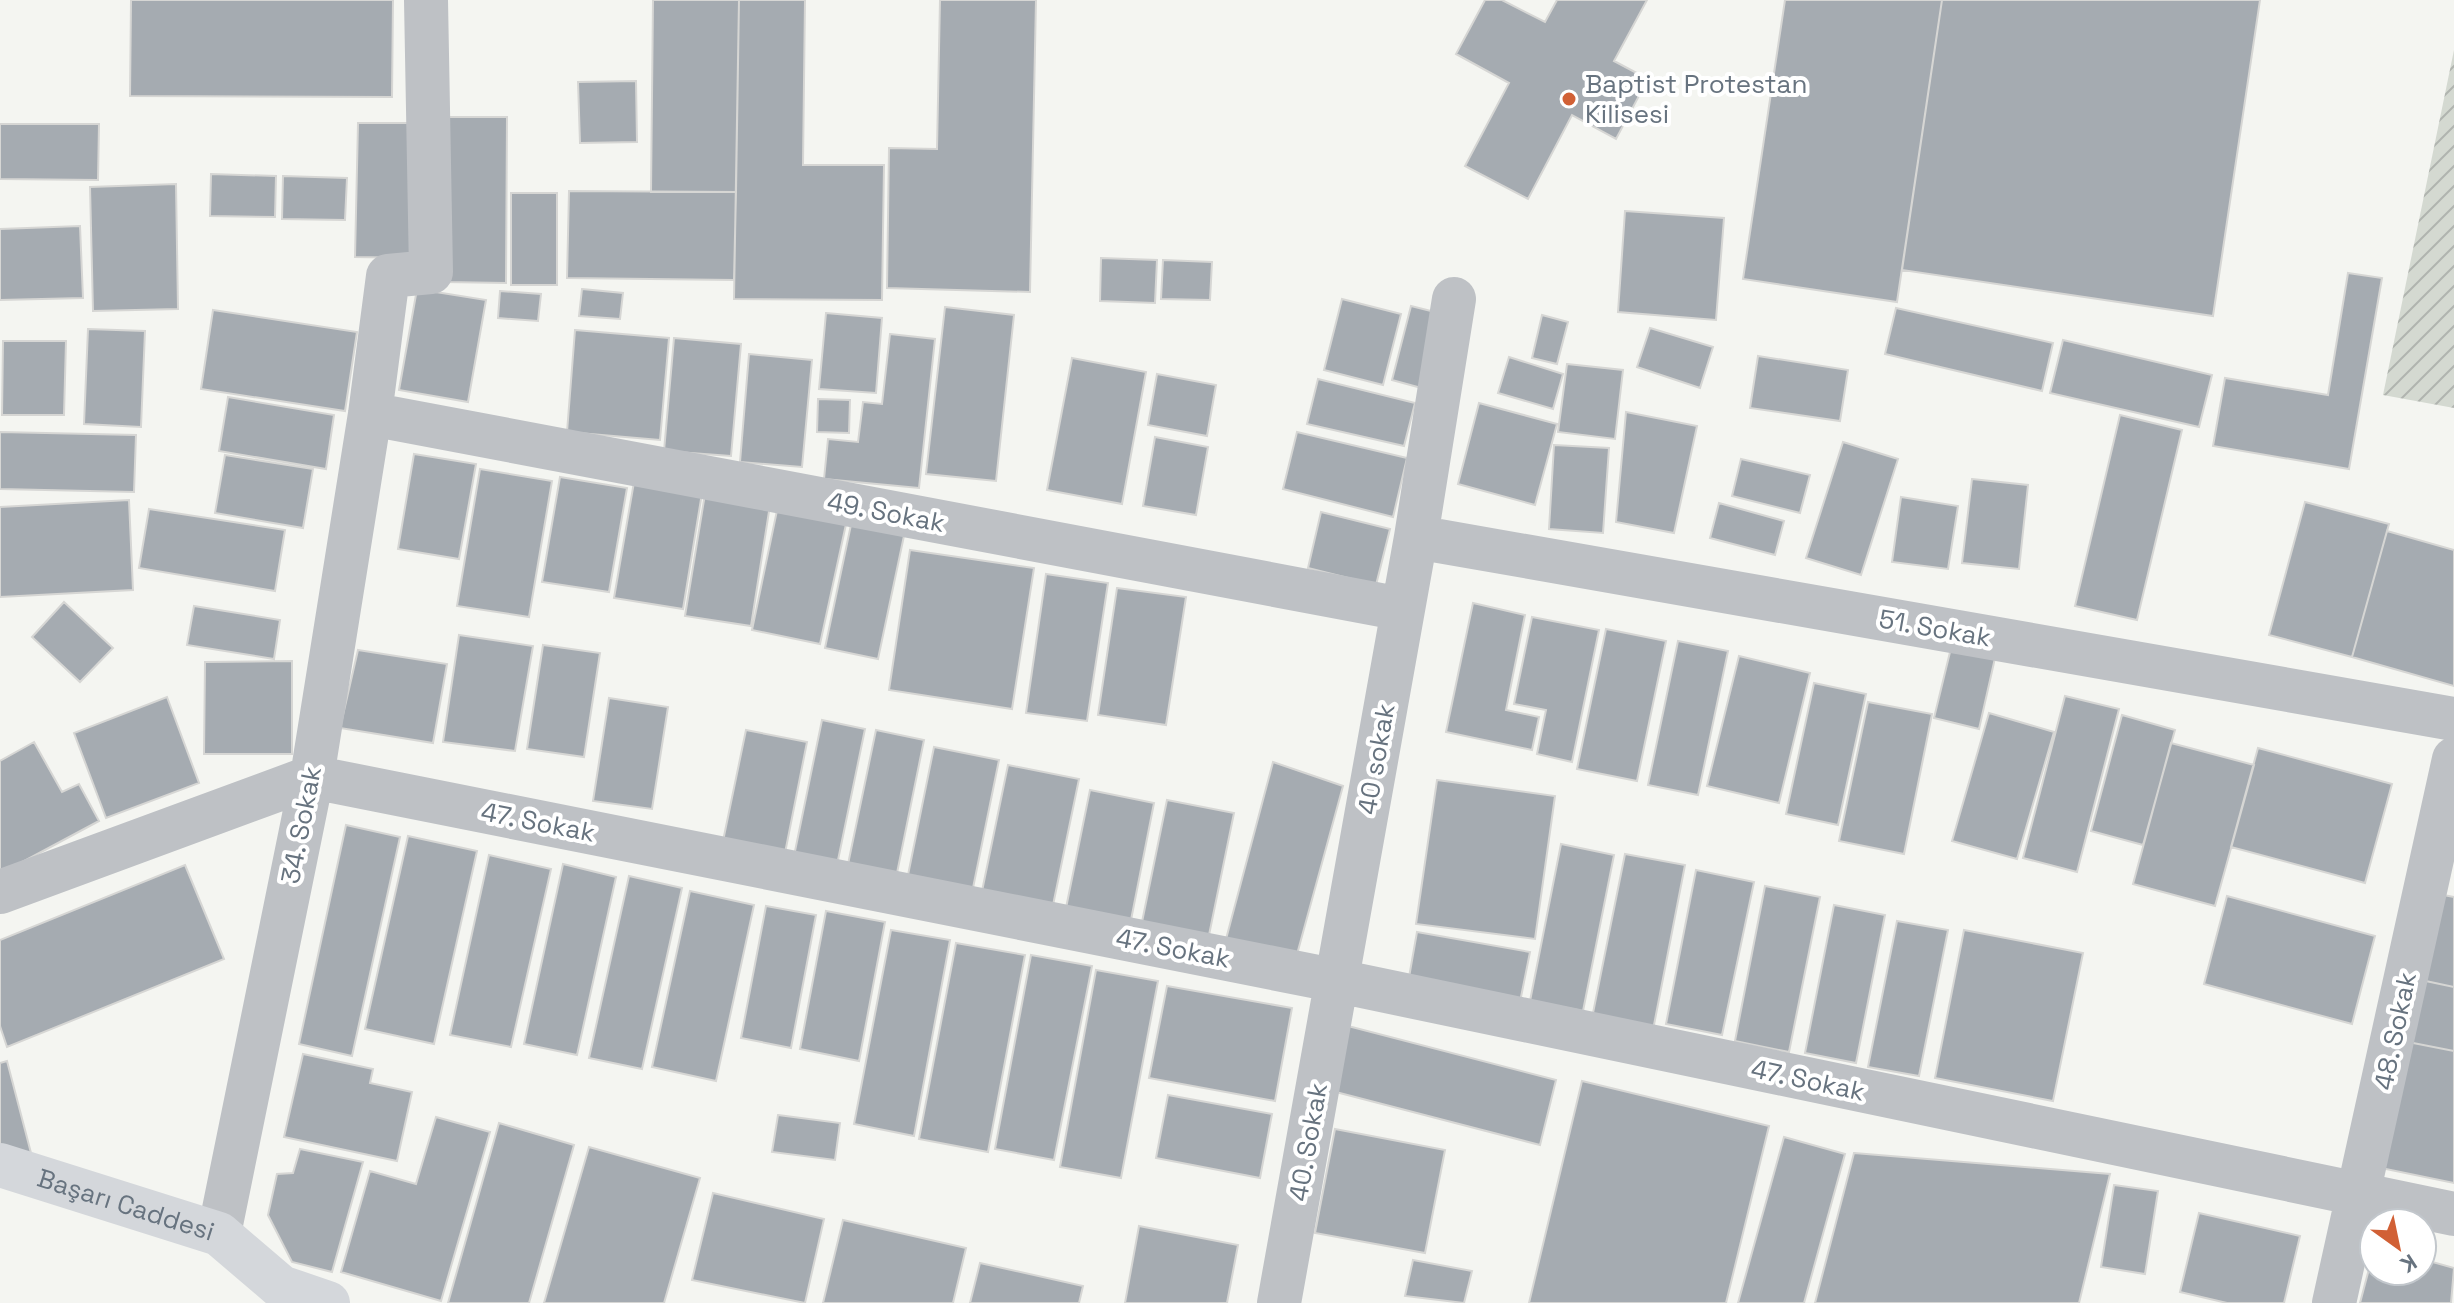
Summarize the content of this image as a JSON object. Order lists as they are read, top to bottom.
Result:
{
  "streets": {
    "main road": ["Başarı Caddesi"],
    "street": [
      "49. Sokak",
      "51. Sokak",
      "40 sokak",
      "47. Sokak",
      "34. Sokak",
      "48. Sokak",
      "40. Sokak"
    ]
  },
  "crossings": [
    ["49. Sokak", "40 sokak"],
    ["49. Sokak", "34. Sokak"],
    ["51. Sokak", "40 sokak"],
    ["40 sokak", "47. Sokak"],
    ["40 sokak", "40. Sokak"],
    ["47. Sokak", "34. Sokak"],
    ["47. Sokak", "48. Sokak"],
    ["47. Sokak", "40. Sokak"],
    ["34. Sokak", "Başarı Caddesi"]
  ],
  "places": ["Baptist Protestan Kilisesi"],
  "north": "bottom right"
}
